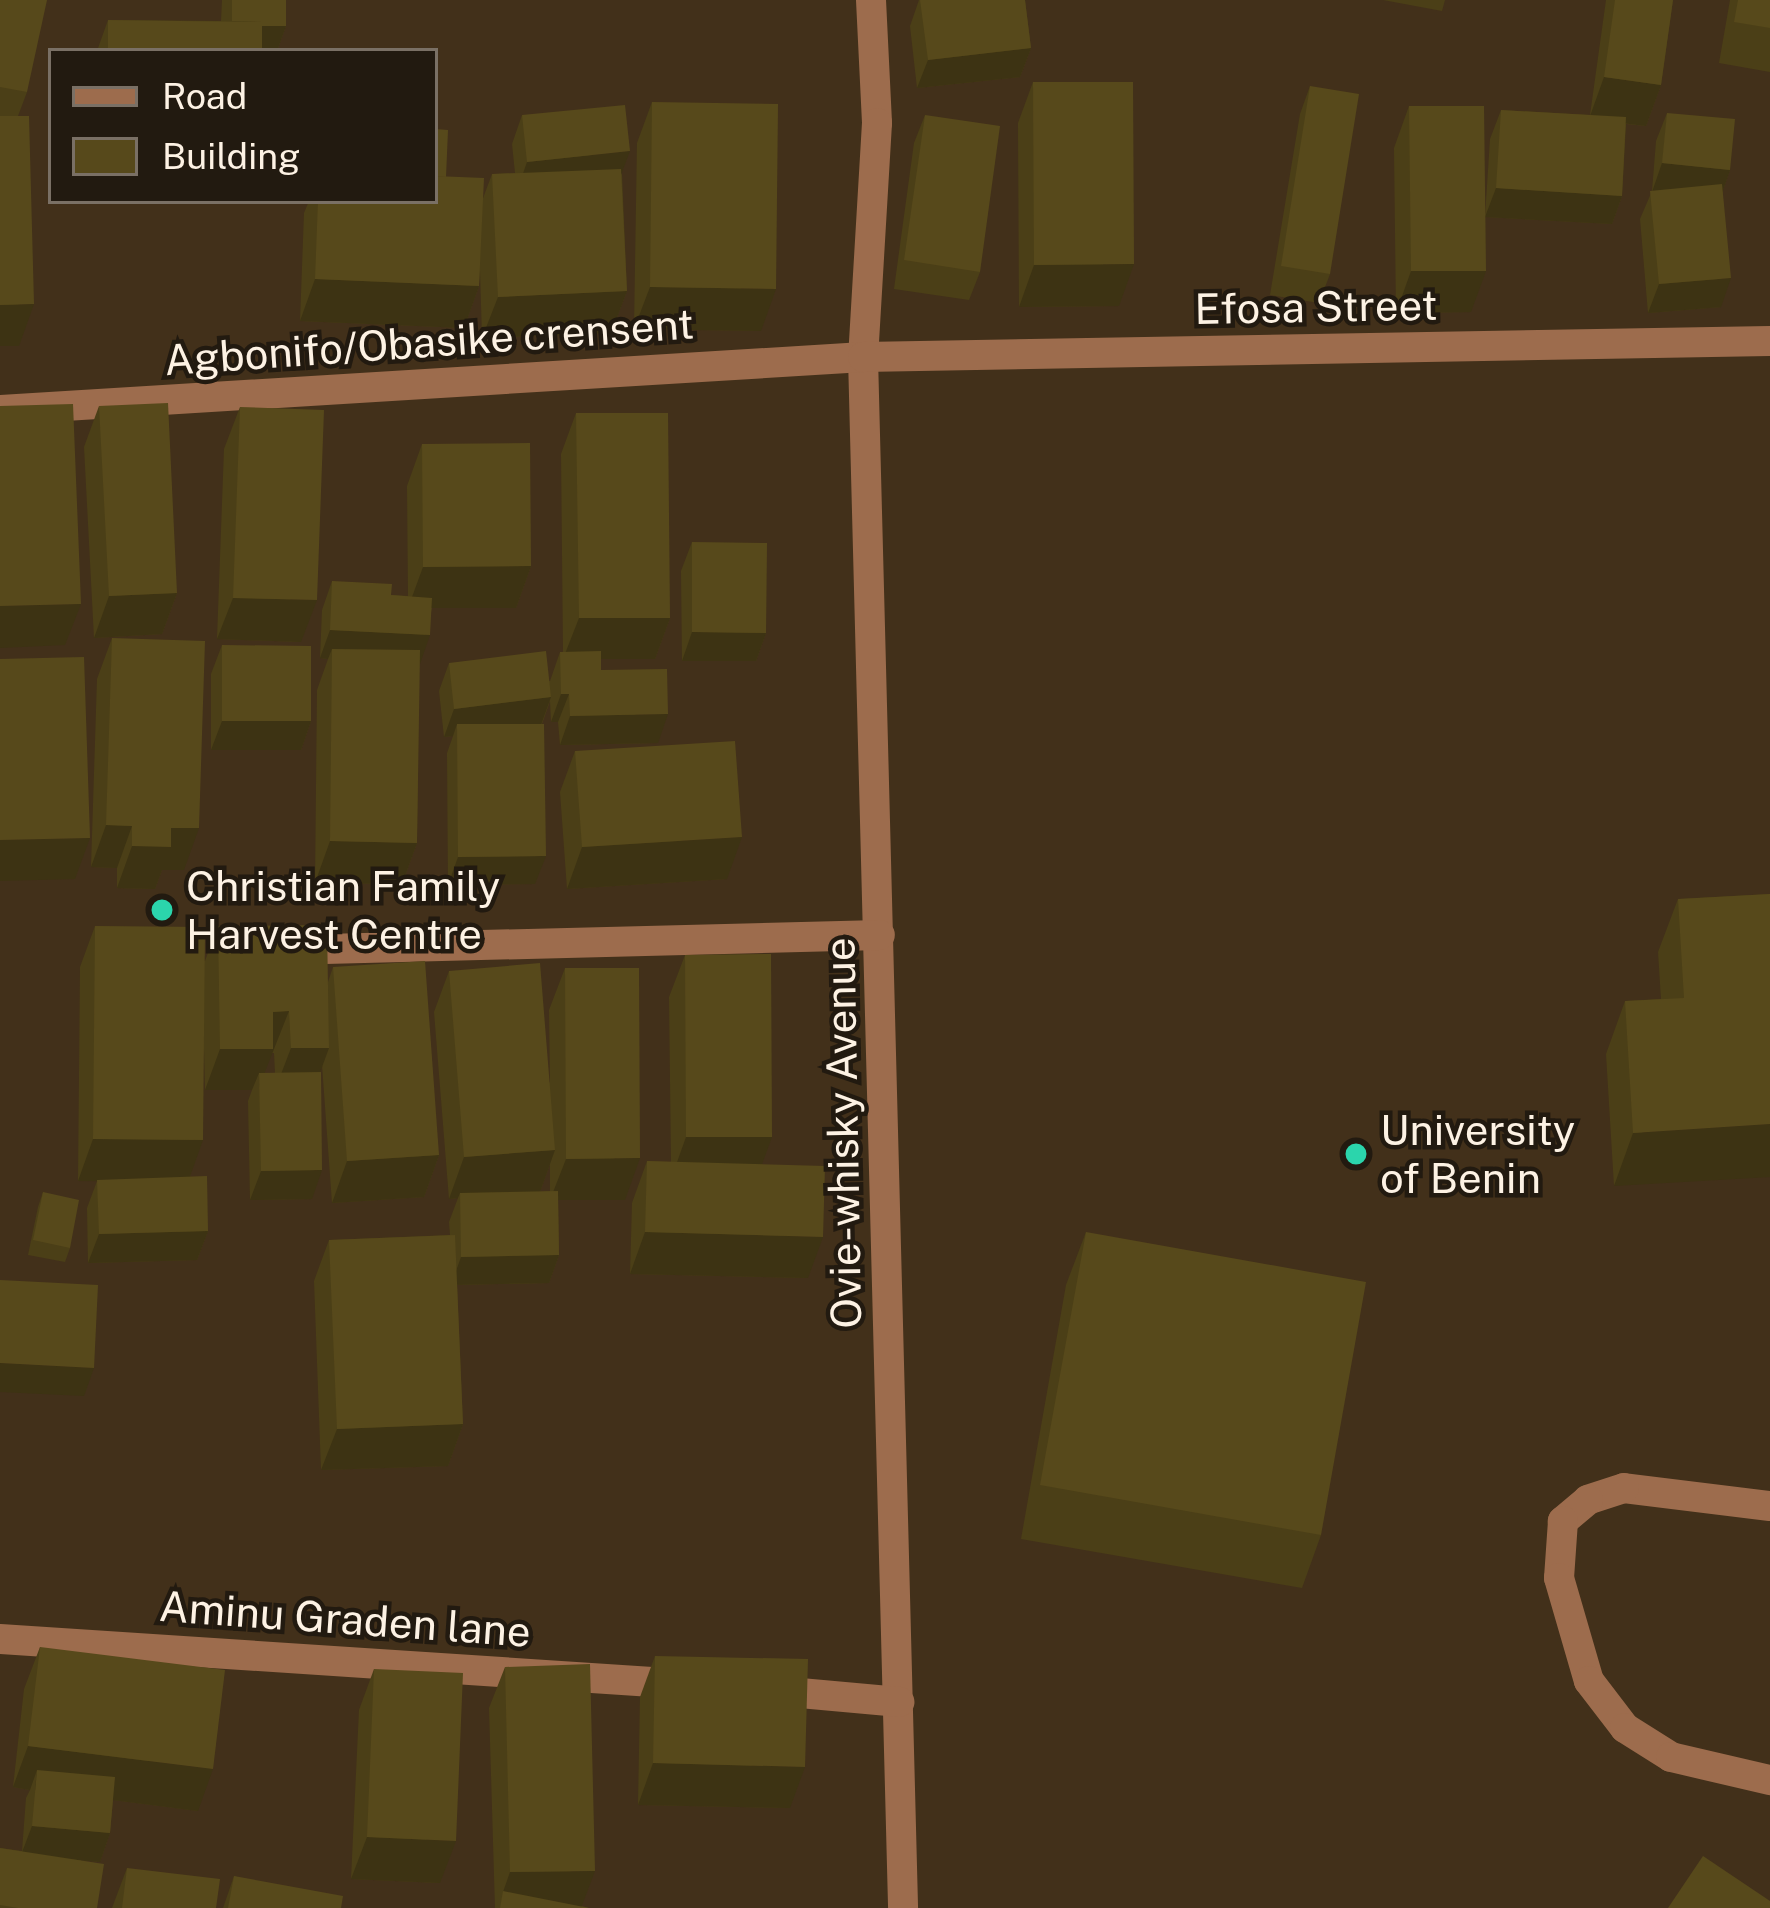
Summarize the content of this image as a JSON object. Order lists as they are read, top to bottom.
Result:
{
  "streets": {
    "street": [
      "Efosa Street",
      "Agbonifo/Obasike crensent",
      "Ovie-whisky Avenue",
      "Aminu Graden lane"
    ]
  },
  "crossings": [
    ["Efosa Street", "Agbonifo/Obasike crensent"],
    ["Efosa Street", "Ovie-whisky Avenue"],
    ["Agbonifo/Obasike crensent", "Ovie-whisky Avenue"],
    ["Ovie-whisky Avenue", "Aminu Graden lane"]
  ],
  "places": ["Christian Family Harvest Centre", "University of Benin"],
  "legend": ["Road", "Building"]
}
